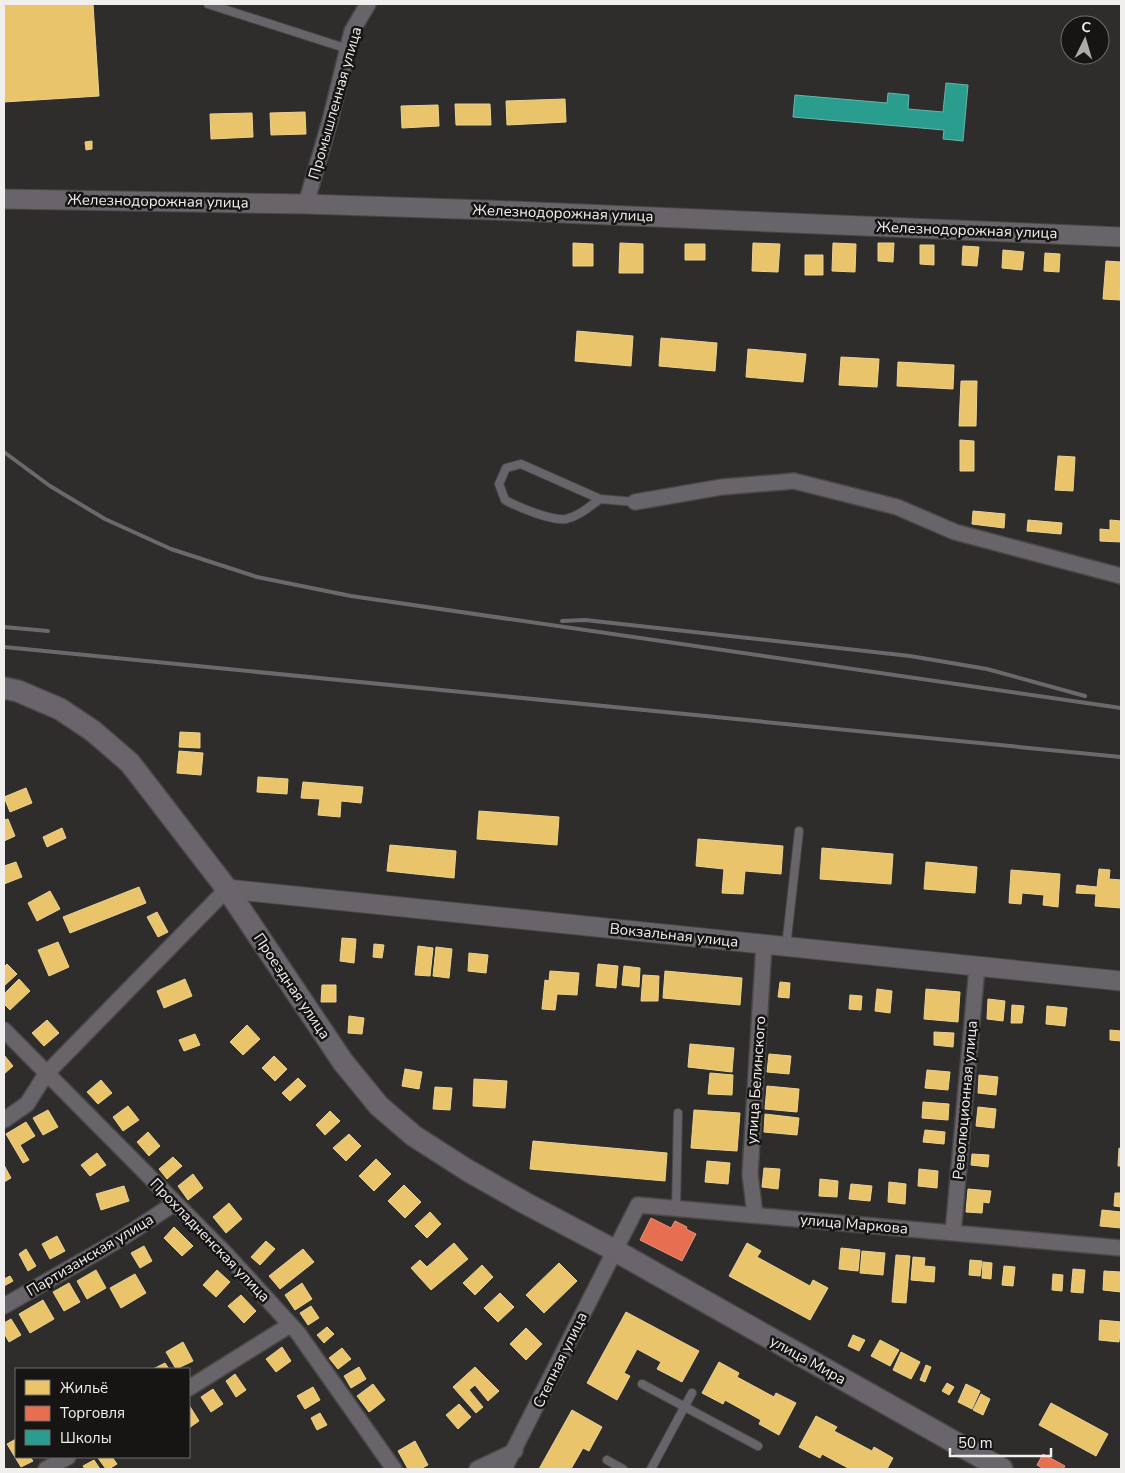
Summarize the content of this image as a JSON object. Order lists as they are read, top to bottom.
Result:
{
  "streets": {
    "main road": ["Проездная улица", "улица Мира"],
    "street": [
      "Промышленная улица",
      "Железнодорожная улица",
      "Вокзальная улица",
      "улица Белинского",
      "Революционная улица",
      "улица Маркова",
      "Прохладненская улица",
      "Партизанская улица",
      "Степная улица"
    ]
  },
  "crossings": [
    ["Промышленная улица", "Железнодорожная улица"],
    ["Вокзальная улица", "Проездная улица"],
    ["Вокзальная улица", "улица Белинского"],
    ["Вокзальная улица", "Революционная улица"],
    ["Проездная улица", "улица Маркова"],
    ["Проездная улица", "Степная улица"],
    ["Проездная улица", "улица Мира"],
    ["улица Белинского", "улица Маркова"],
    ["Революционная улица", "улица Маркова"],
    ["улица Маркова", "Степная улица"],
    ["улица Маркова", "улица Мира"],
    ["Прохладненская улица", "Партизанская улица"],
    ["Степная улица", "улица Мира"]
  ],
  "legend": ["Жильё", "Торговля", "Школы"],
  "scale_bar": "50 m",
  "north": "top"
}
